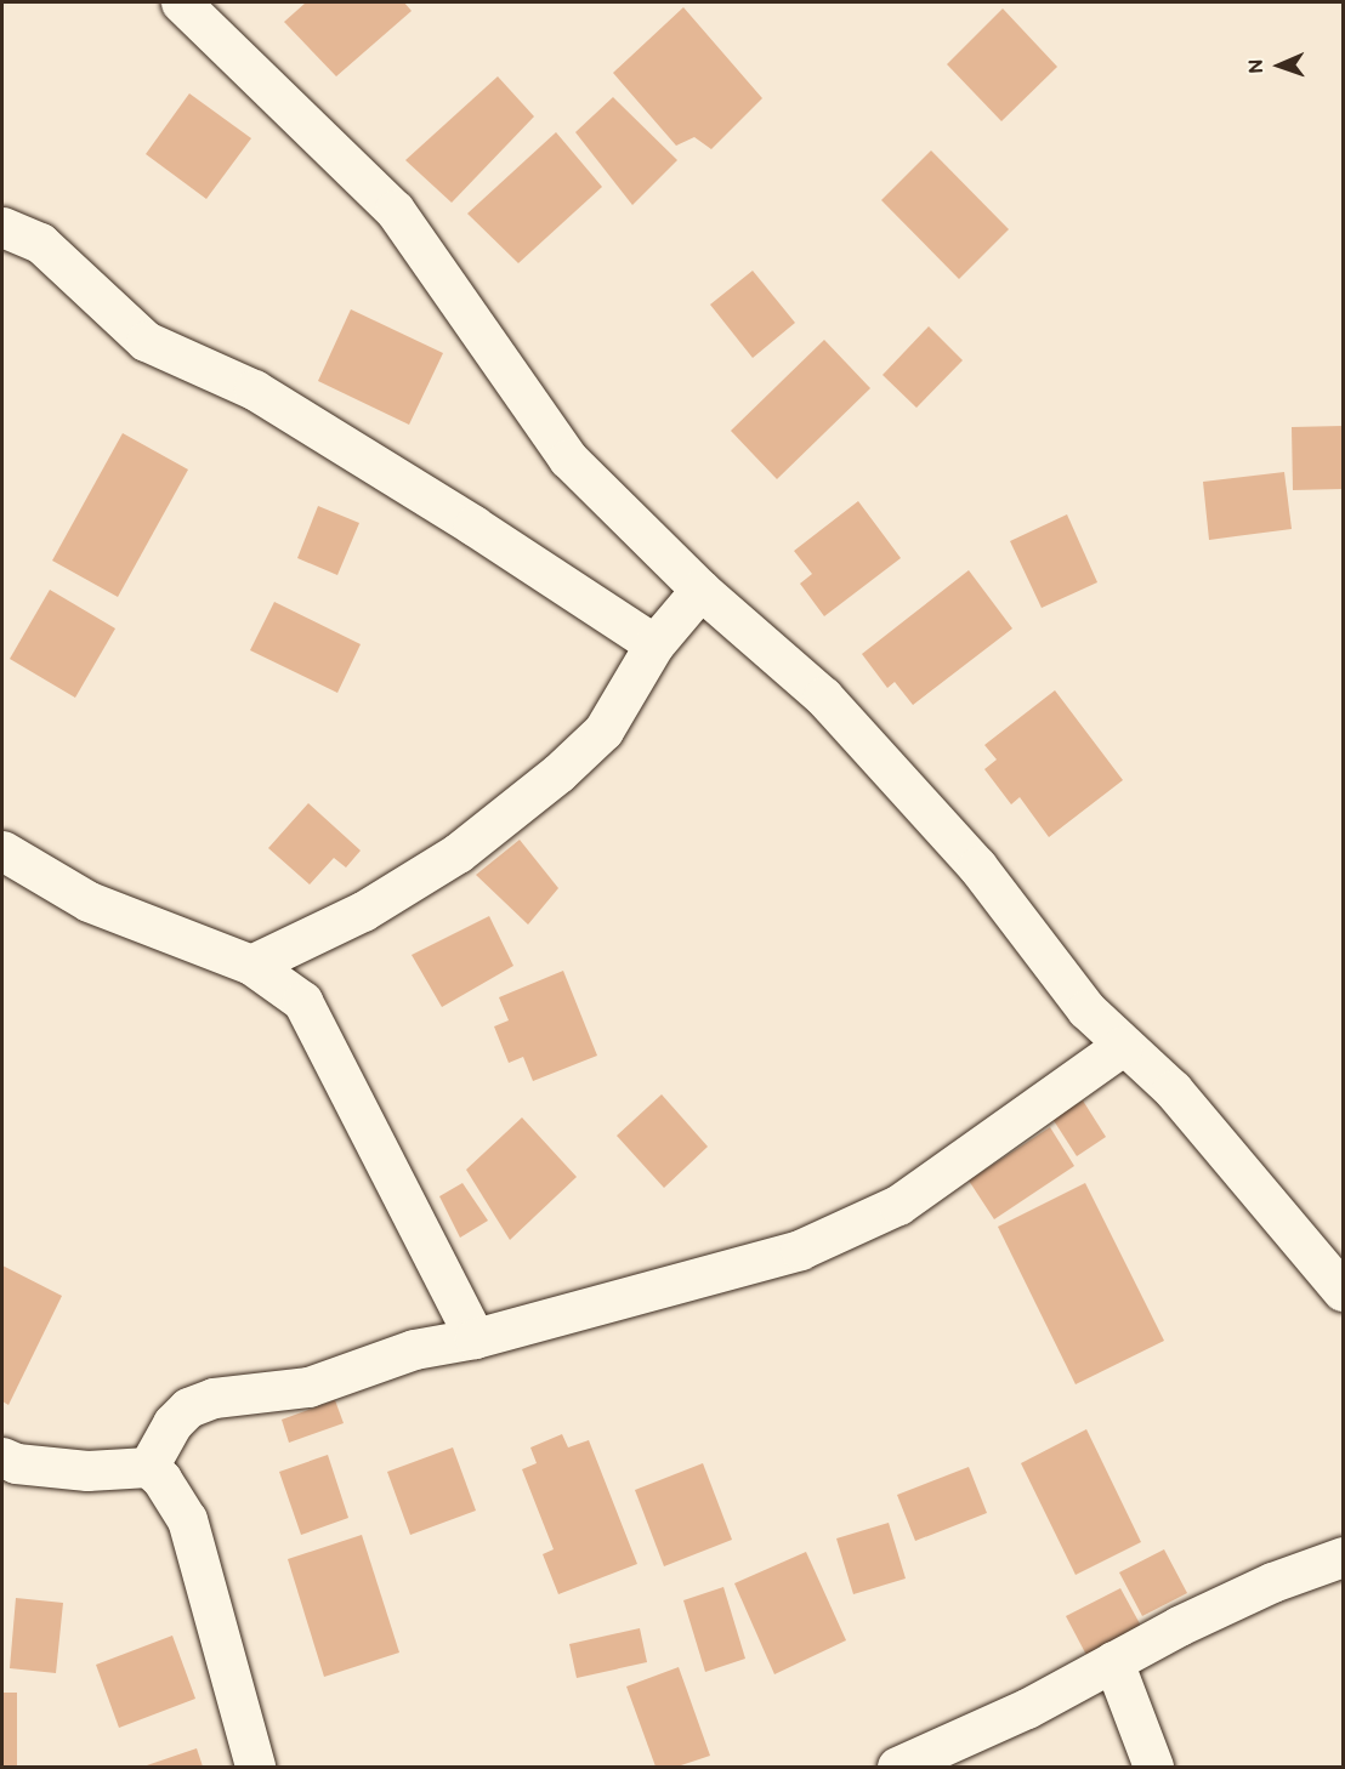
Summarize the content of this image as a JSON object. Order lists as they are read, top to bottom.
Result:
{
  "north": "left"
}
